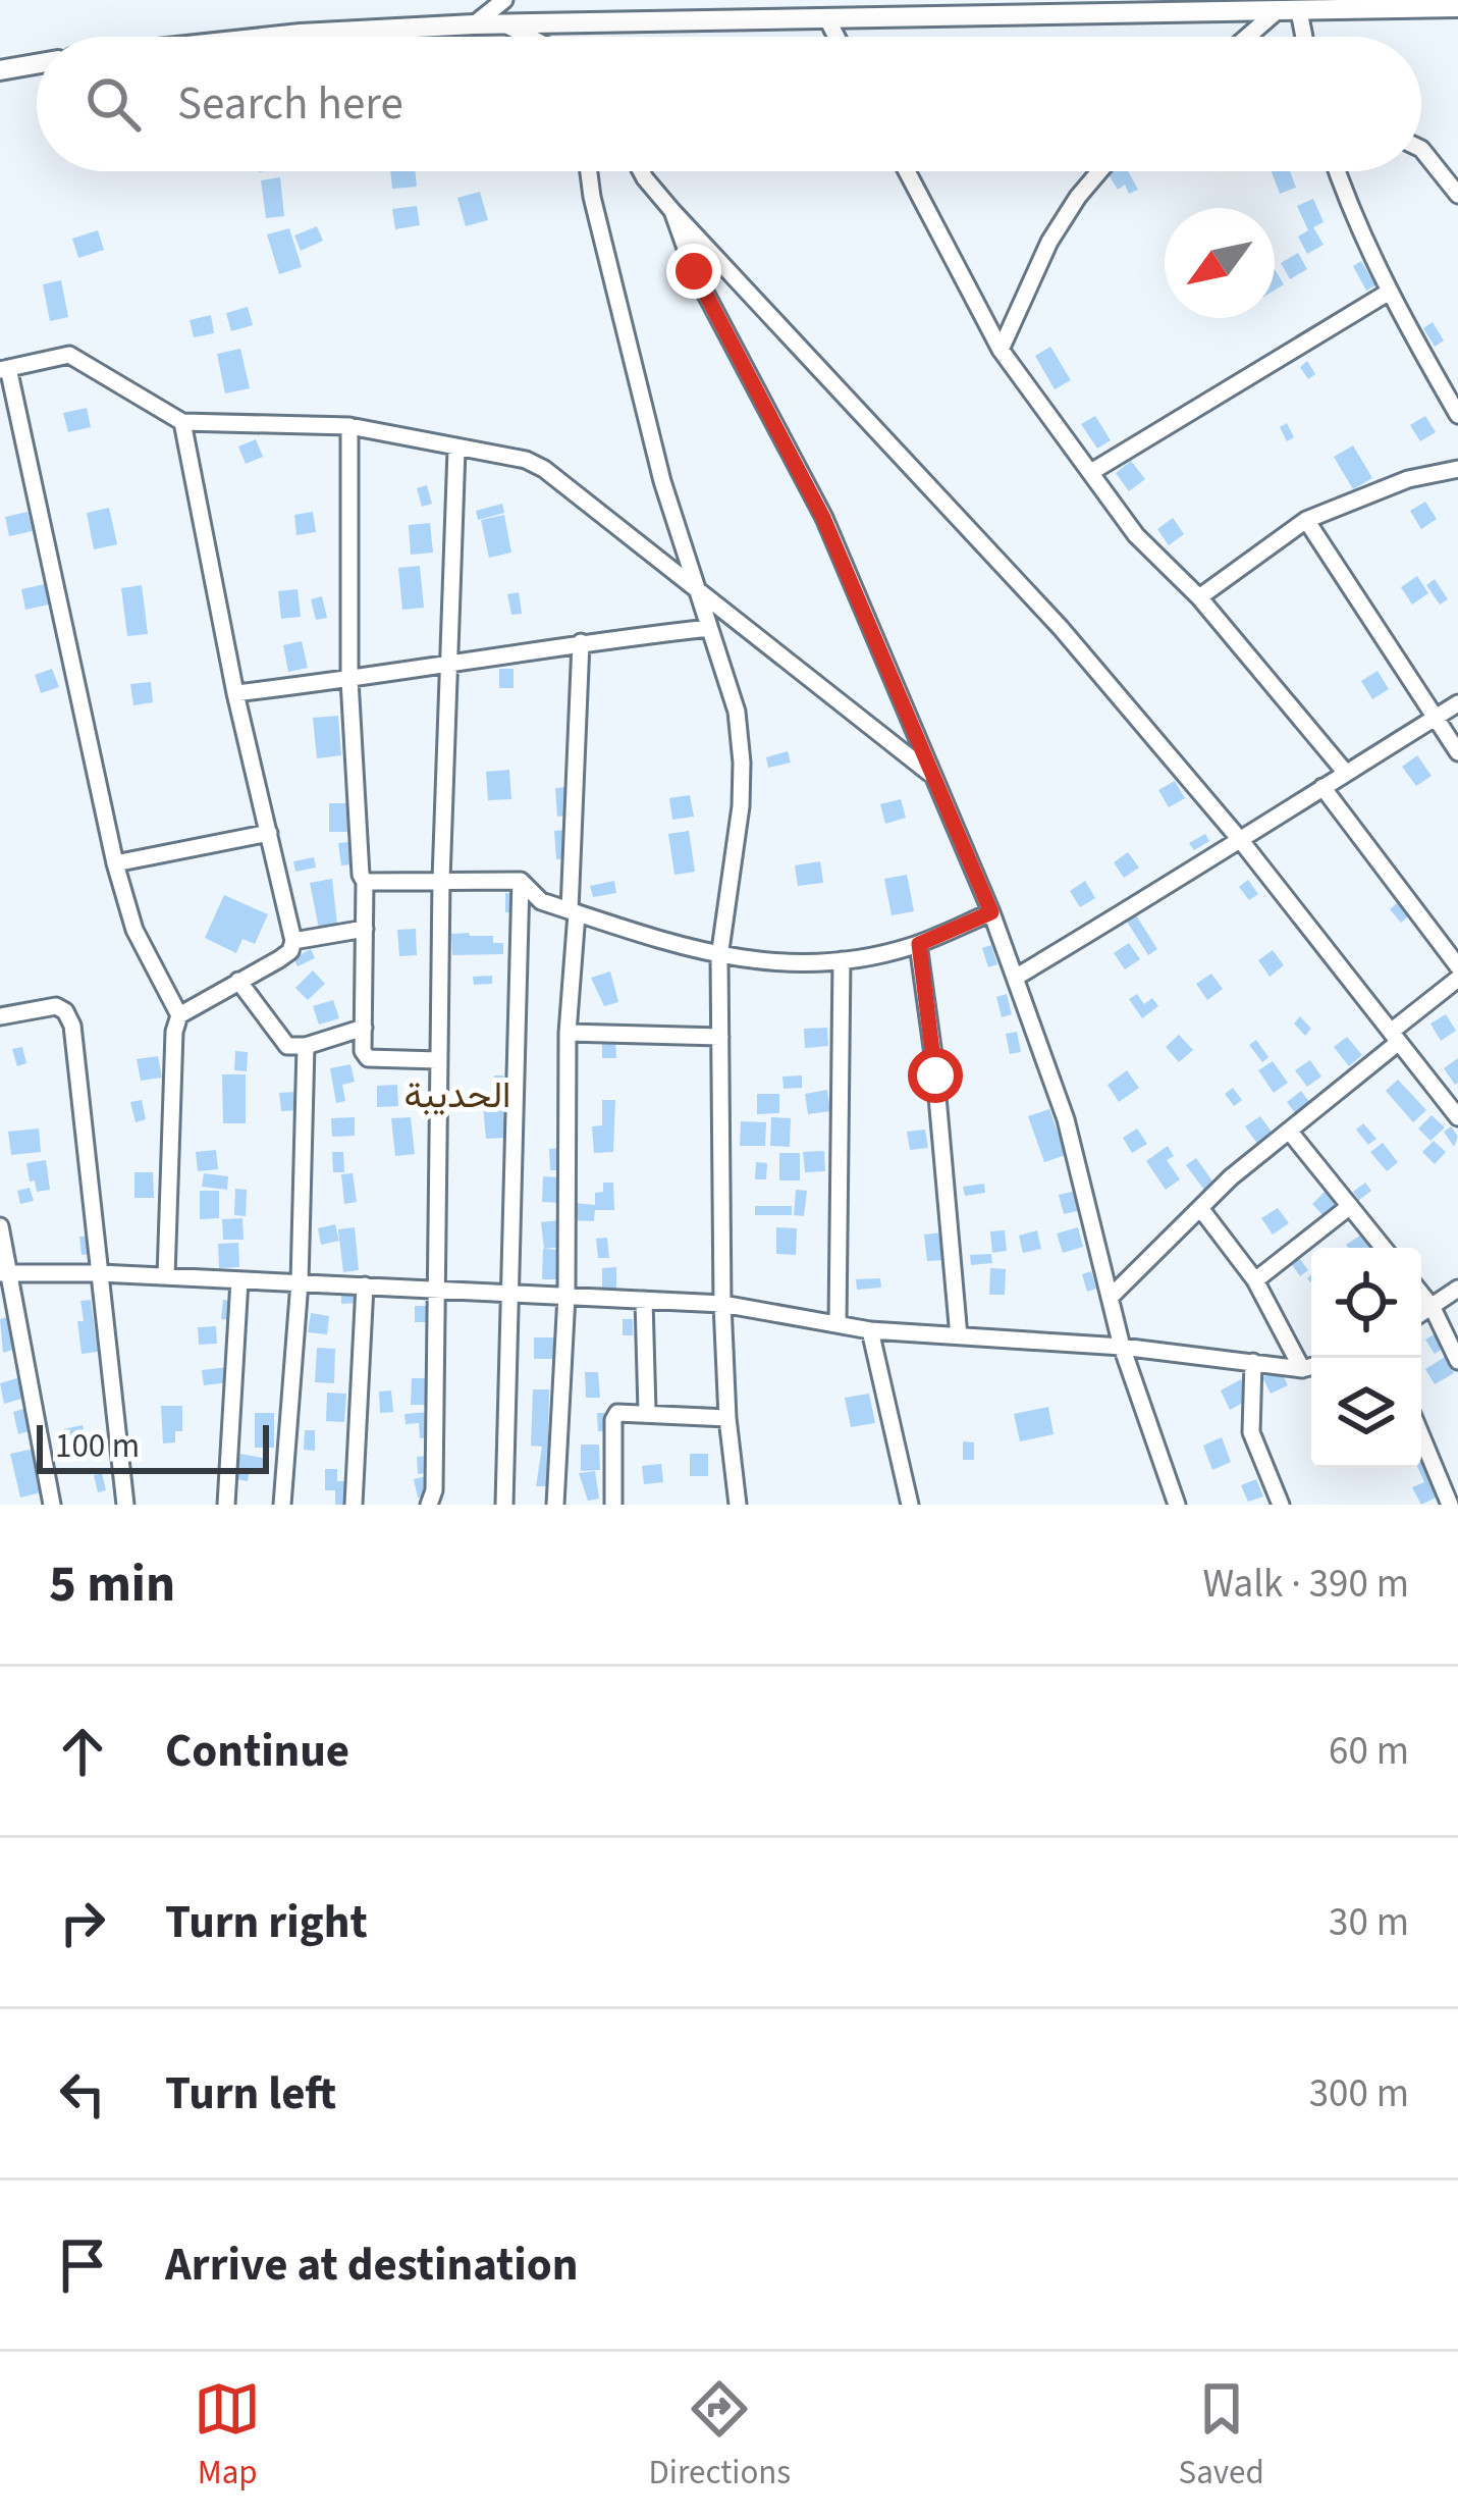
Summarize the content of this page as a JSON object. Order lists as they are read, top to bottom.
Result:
{
  "districts": ["الحديبة"],
  "scale_bar": "100 m",
  "north": "bottom left",
  "page": {
    "search": "Search here",
    "scale": "100 m",
    "heading": ["5 min", "Walk · 390 m"],
    "list": [
      ["Continue", "60 m"],
      ["Turn right", "30 m"],
      ["Turn left", "300 m"],
      "Arrive at destination"
    ],
    "nav": ["Map", "Directions", "Saved"]
  }
}
